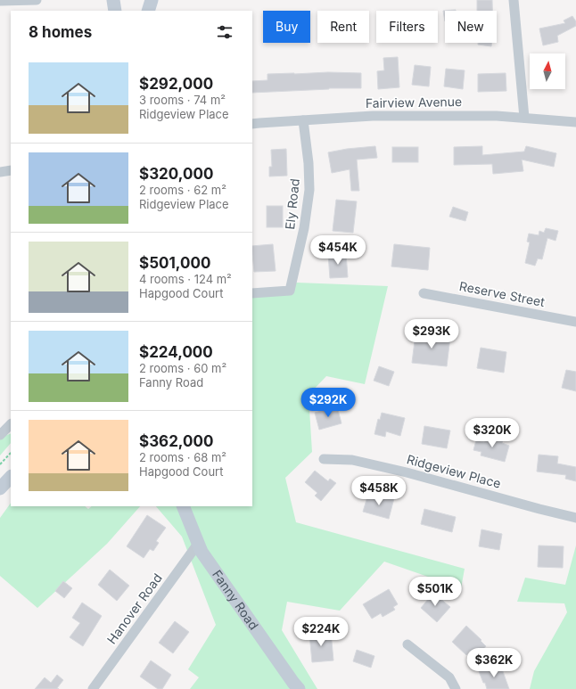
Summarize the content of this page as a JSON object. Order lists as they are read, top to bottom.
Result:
{
  "streets": {
    "main road": ["Fanny Road"],
    "street": [
      "Fairview Avenue",
      "Ely Road",
      "Reserve Street",
      "Ridgeview Place",
      "Hanover Road"
    ]
  },
  "crossings": [
    ["Fairview Avenue", "Ely Road"],
    ["Fanny Road", "Hanover Road"]
  ],
  "north": "top",
  "page": {
    "chip": [
      "Buy",
      "Rent",
      "Filters",
      "New"
    ],
    "heading": "8 homes",
    "list": [
      {
        "name": "$292,000",
        "note": "3 rooms · 74 m² · Ridgeview Place"
      },
      {
        "name": "$320,000",
        "note": "2 rooms · 62 m² · Ridgeview Place"
      },
      {
        "name": "$501,000",
        "note": "4 rooms · 124 m² · Hapgood Court"
      },
      {
        "name": "$224,000",
        "note": "2 rooms · 60 m² · Fanny Road"
      },
      {
        "name": "$362,000",
        "note": "2 rooms · 68 m² · Hapgood Court"
      }
    ],
    "price": [
      "$454K",
      "$293K",
      "$292K",
      "$320K",
      "$458K",
      "$501K",
      "$224K",
      "$362K"
    ]
  }
}
